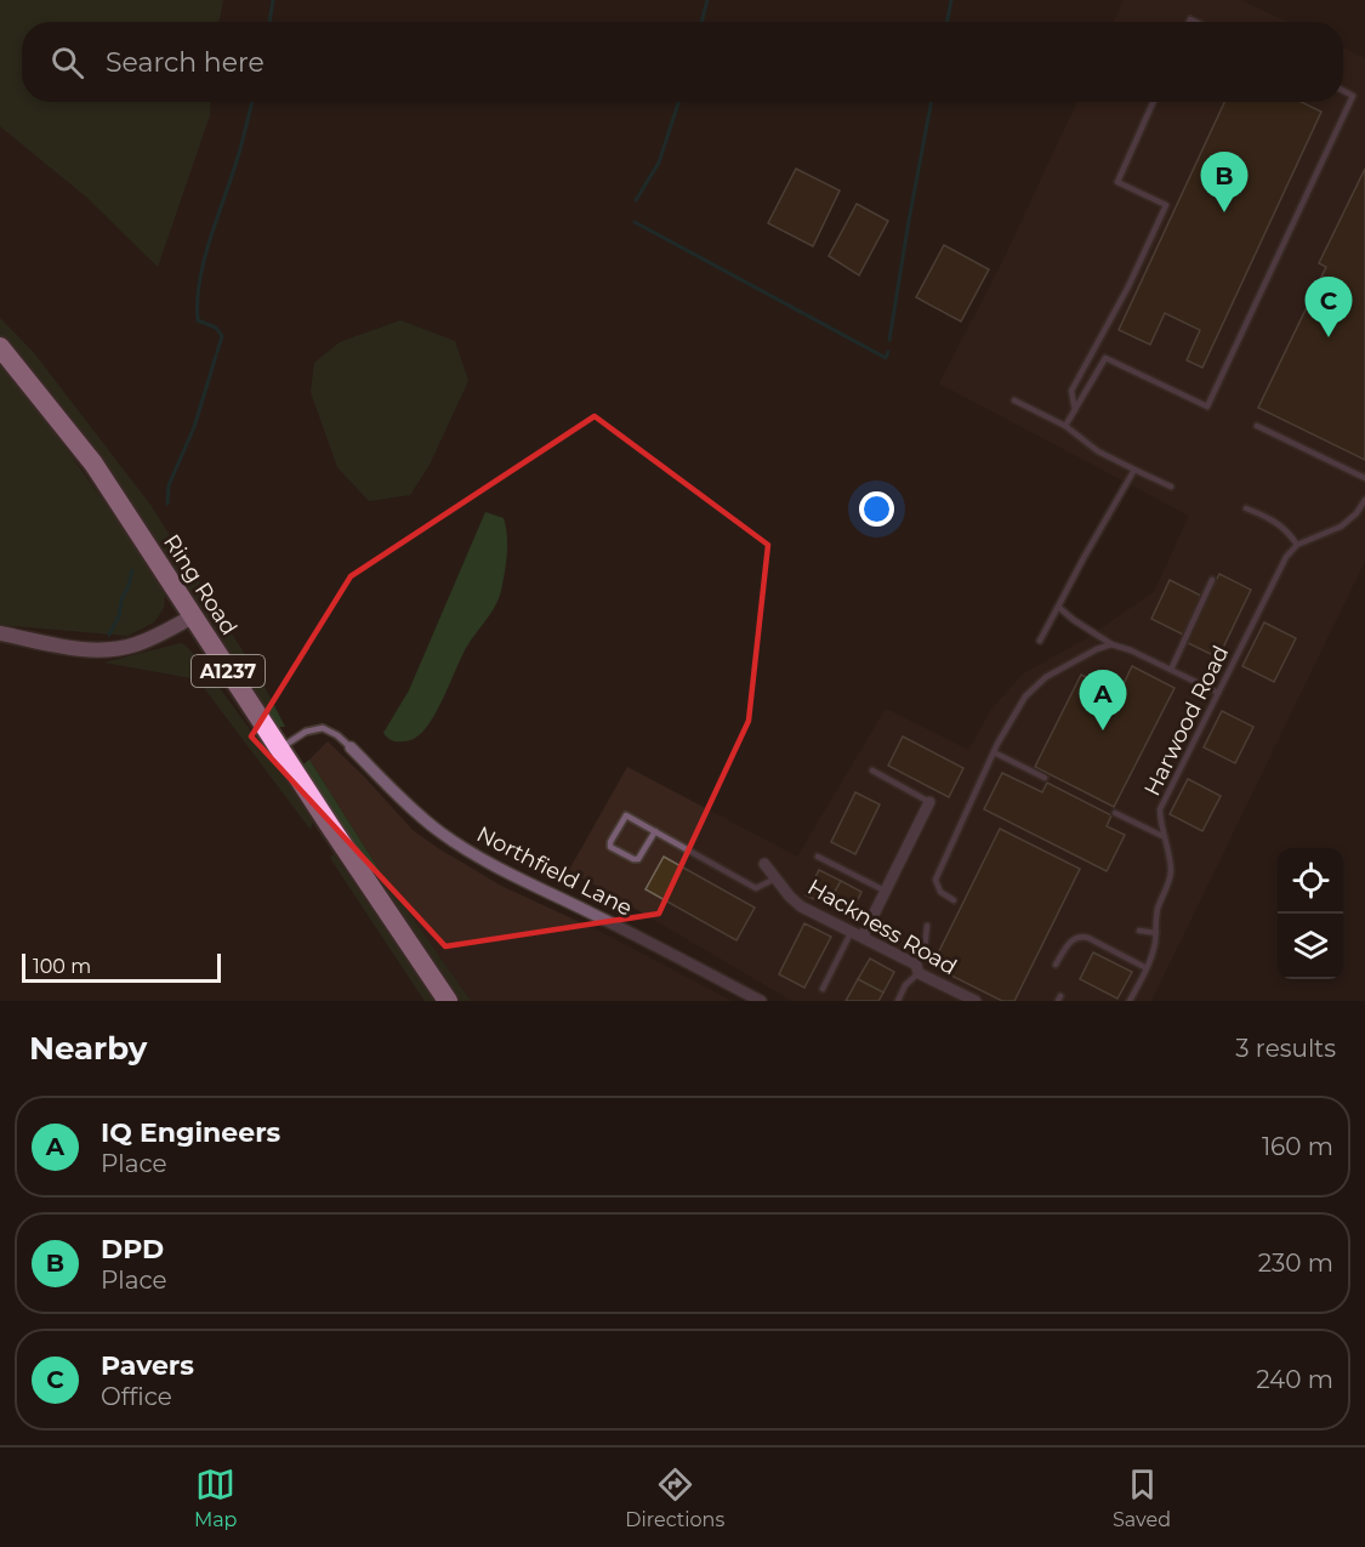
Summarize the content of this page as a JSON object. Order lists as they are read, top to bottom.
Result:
{
  "streets": {
    "highway": ["Ring Road", "A1237"],
    "street": ["Northfield Lane", "Hackness Road"],
    "lane": ["Harwood Road"]
  },
  "scale_bar": "100 m",
  "page": {
    "search": "Search here",
    "pins": ["B", "C", "A"],
    "scale": "100 m",
    "heading": ["Nearby", "3 results"],
    "list": [
      {
        "mark": "A",
        "name": "IQ Engineers",
        "note": "Place",
        "value": "160 m"
      },
      {
        "mark": "B",
        "name": "DPD",
        "note": "Place",
        "value": "230 m"
      },
      {
        "mark": "C",
        "name": "Pavers",
        "note": "Office",
        "value": "240 m"
      }
    ],
    "nav": ["Map", "Directions", "Saved"]
  }
}
